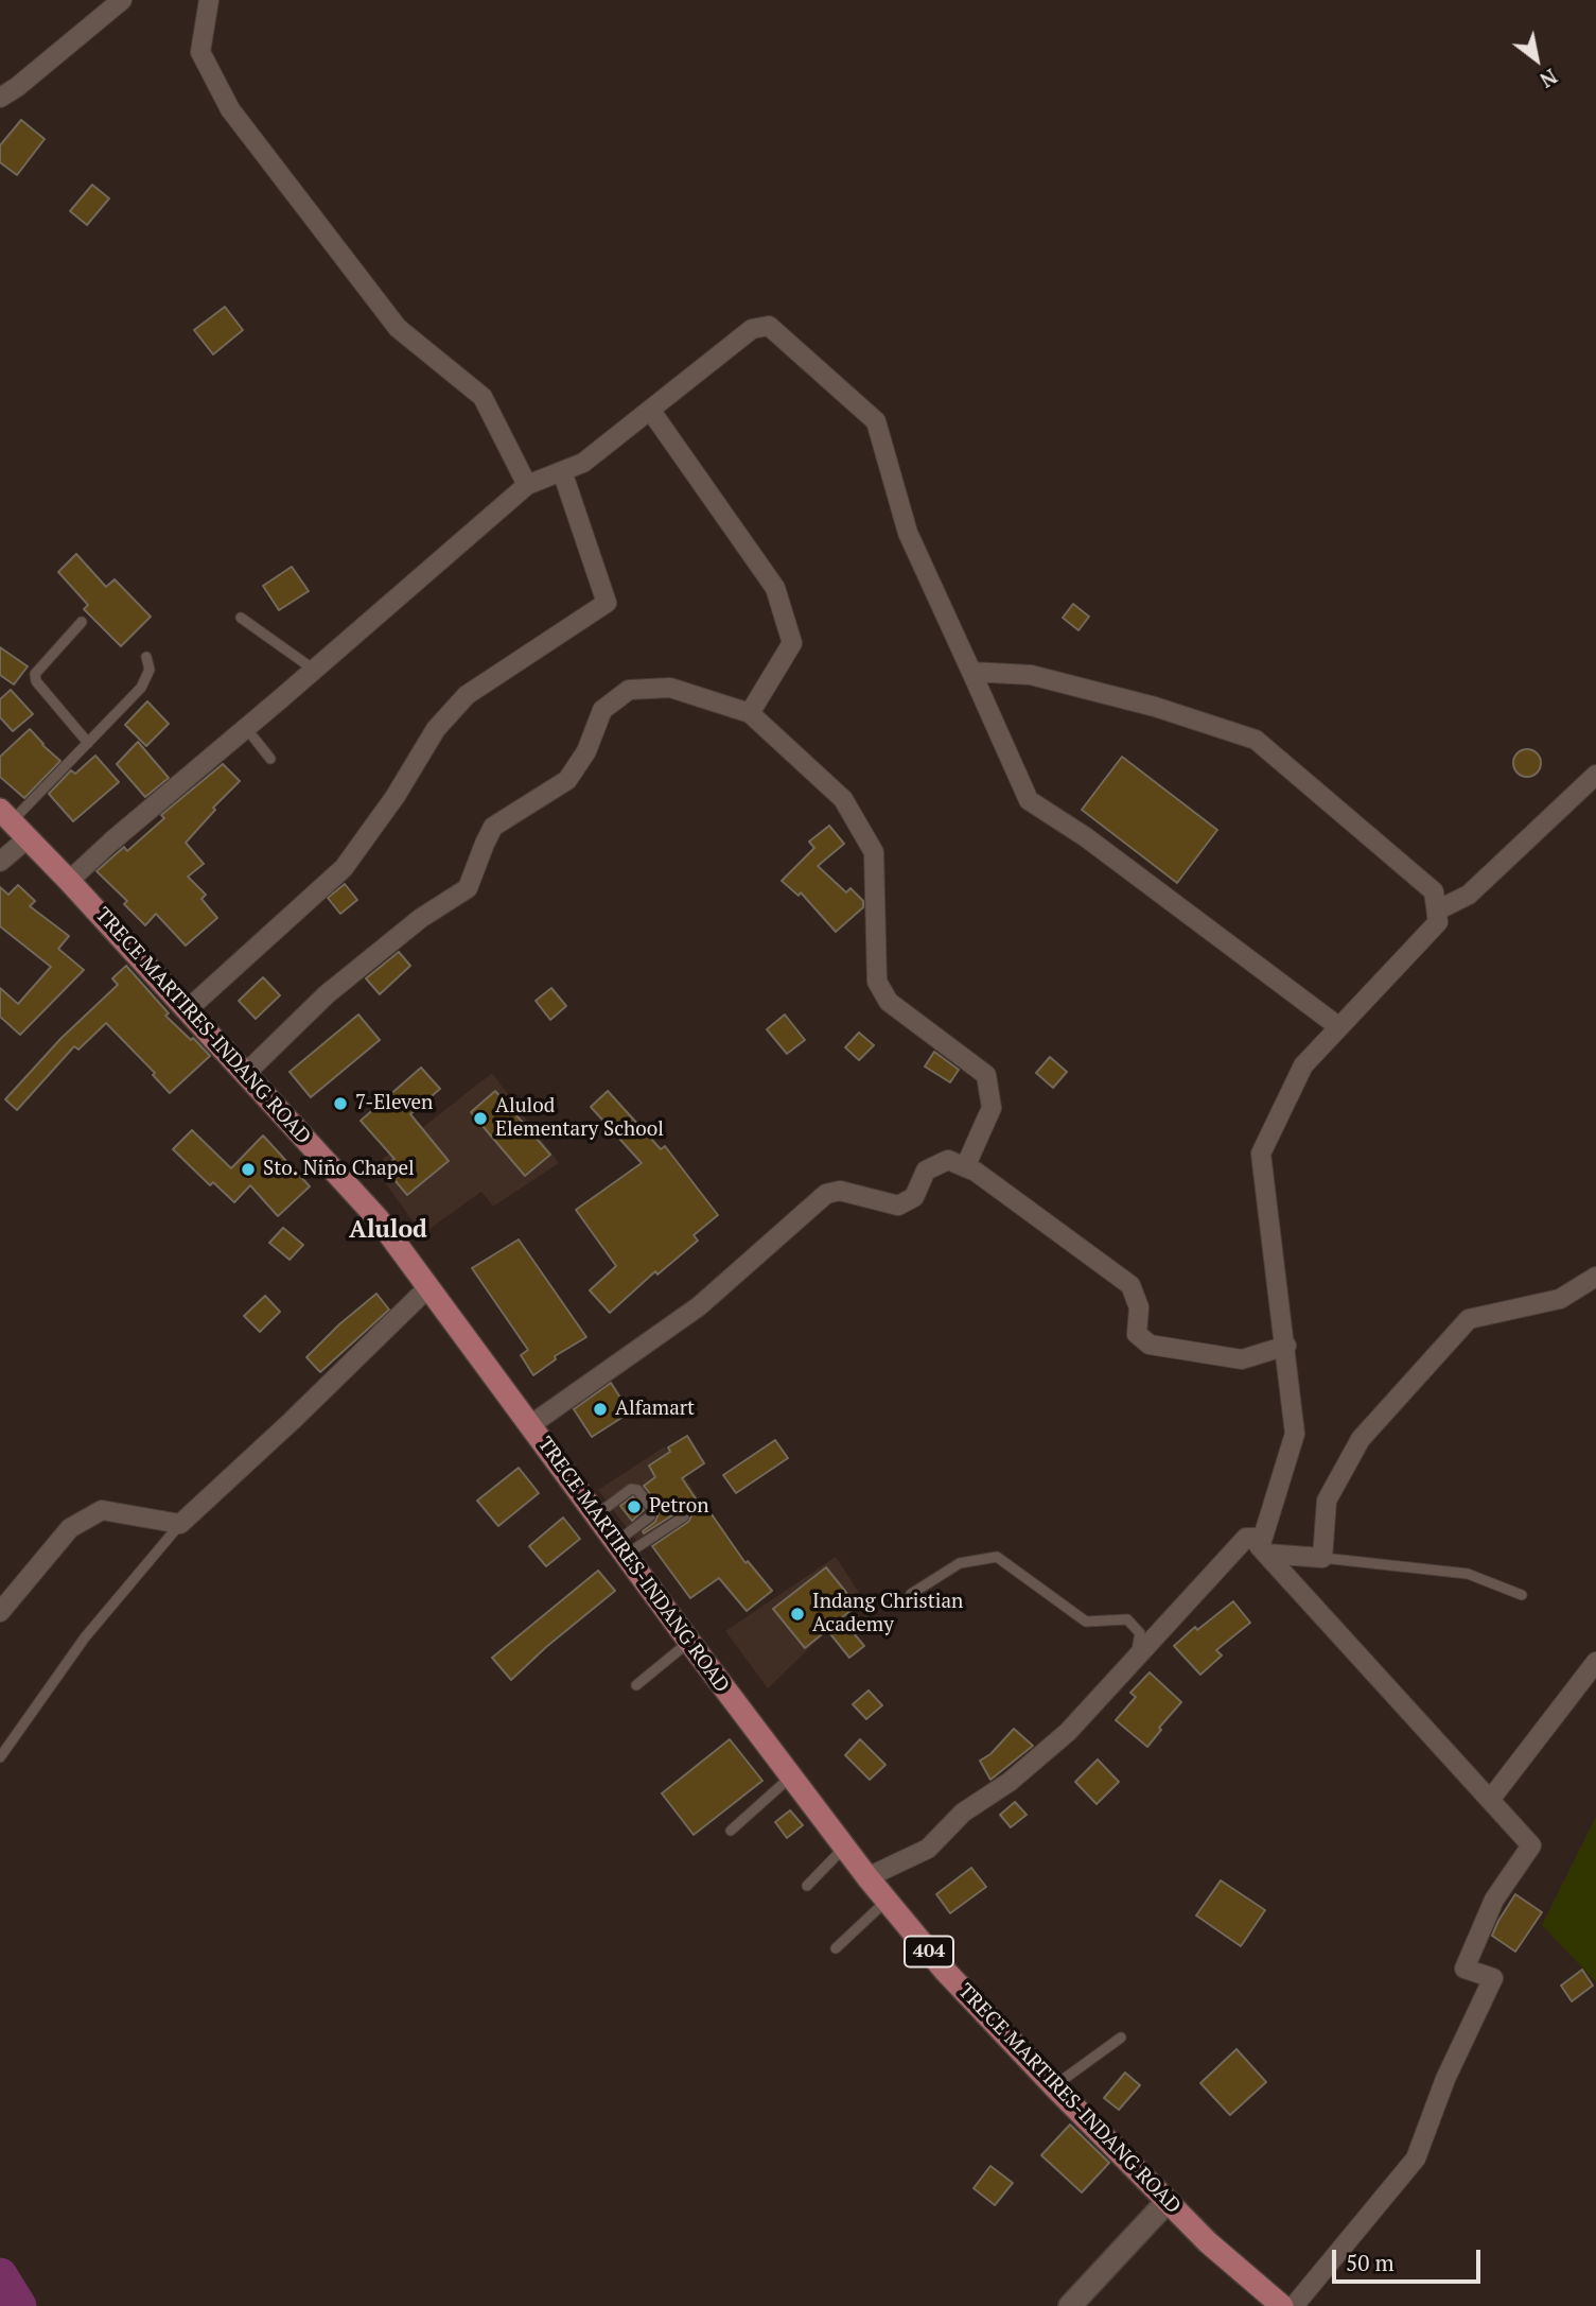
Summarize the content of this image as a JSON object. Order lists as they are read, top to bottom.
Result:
{
  "streets": {
    "main road": ["TRECE MARTIRES-INDANG ROAD", "404"]
  },
  "districts": ["Alulod"],
  "places": [
    "7-Eleven",
    "Alulod Elementary School",
    "Sto. Niño Chapel",
    "Alfamart",
    "Petron",
    "Indang Christian Academy"
  ],
  "scale_bar": "50 m",
  "north": "bottom right"
}
